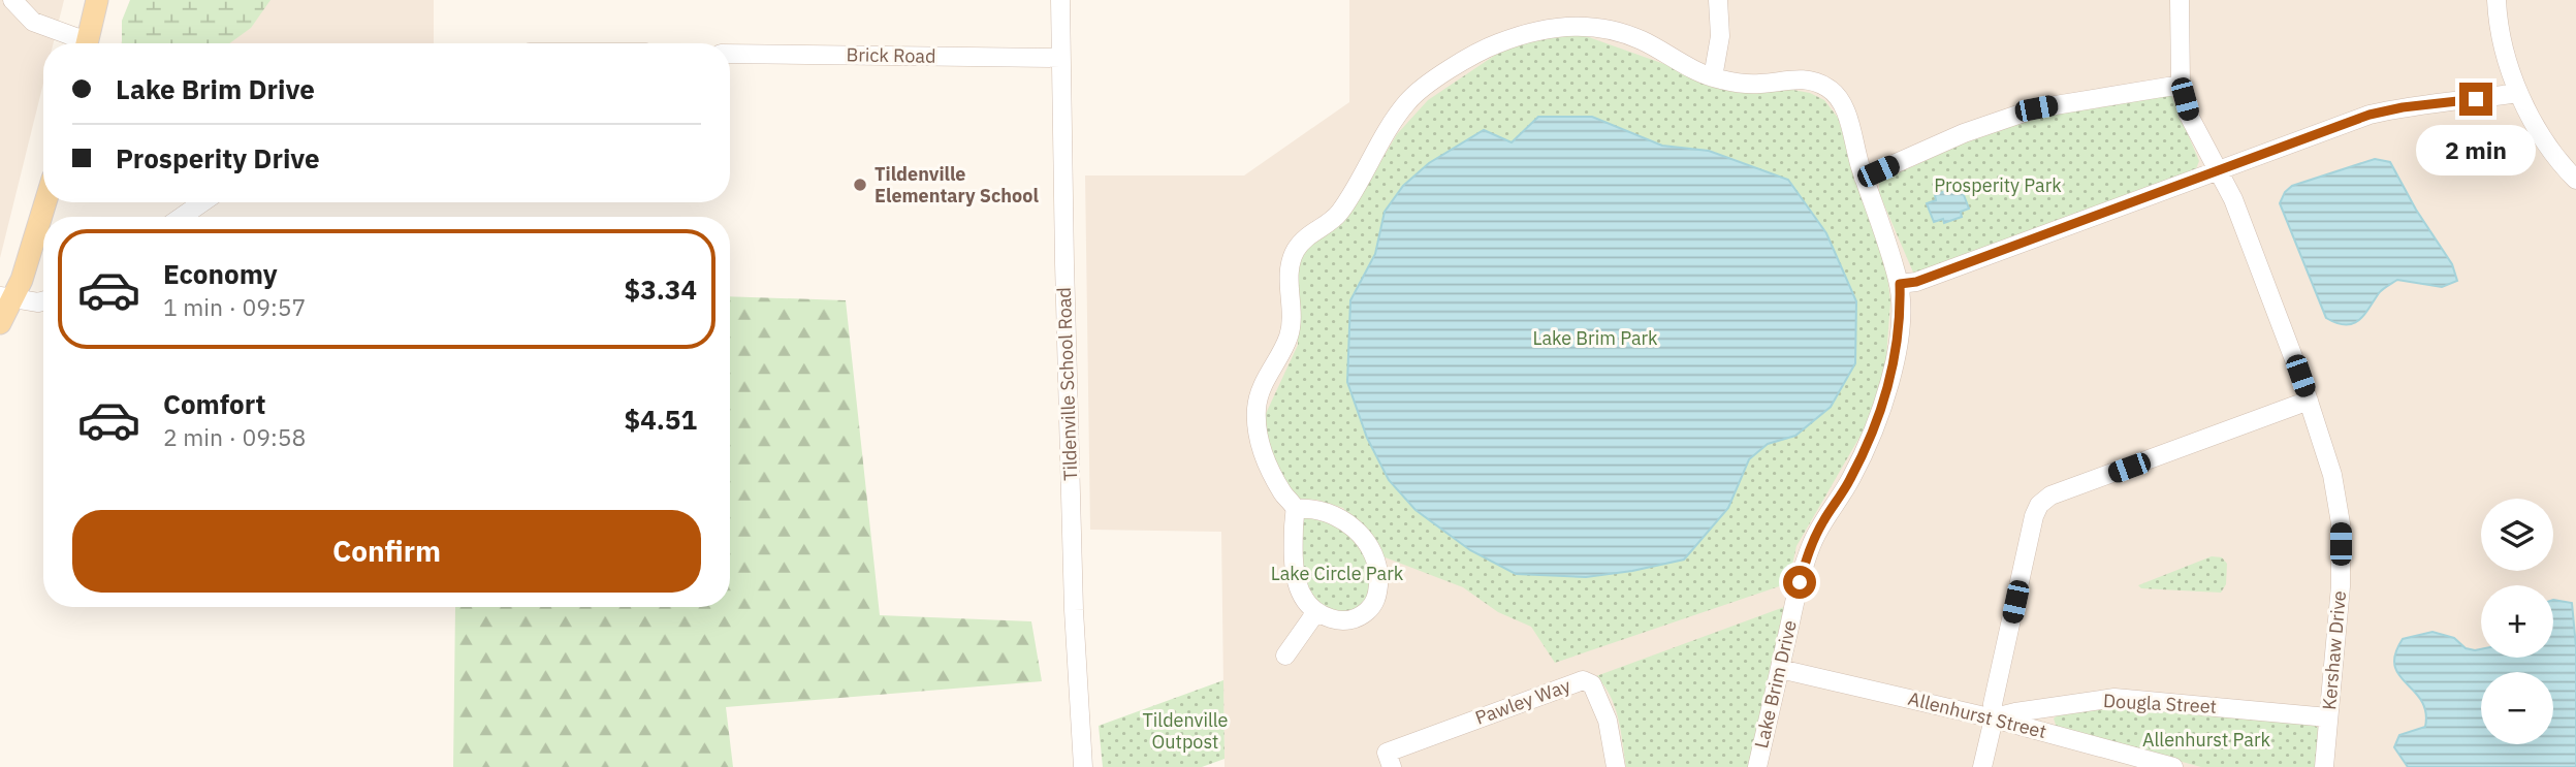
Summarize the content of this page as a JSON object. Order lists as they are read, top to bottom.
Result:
{
  "streets": {
    "street": [
      "Brick Road",
      "Tildenville School Road",
      "Kershaw Drive",
      "Lake Brim Drive",
      "Pawley Way",
      "Dougla Street",
      "Allenhurst Street"
    ]
  },
  "crossings": [
    ["Brick Road", "Tildenville School Road"],
    ["Kershaw Drive", "Dougla Street"],
    ["Lake Brim Drive", "Allenhurst Street"],
    ["Dougla Street", "Allenhurst Street"]
  ],
  "parks": [
    "Prosperity Park",
    "Lake Brim Park",
    "Lake Circle Park",
    "Tildenville Outpost",
    "Allenhurst Park"
  ],
  "places": ["Tildenville Elementary School"],
  "page": {
    "banner": ["Lake Brim Drive", "Prosperity Drive"],
    "bubble": "2 min",
    "list": [
      {
        "name": "Economy",
        "note": "1 min · 09:57",
        "value": "$3.34"
      },
      {
        "name": "Comfort",
        "note": "2 min · 09:58",
        "value": "$4.51"
      }
    ],
    "buttons": "Confirm",
    "map_buttons": ["+", "−"]
  }
}
